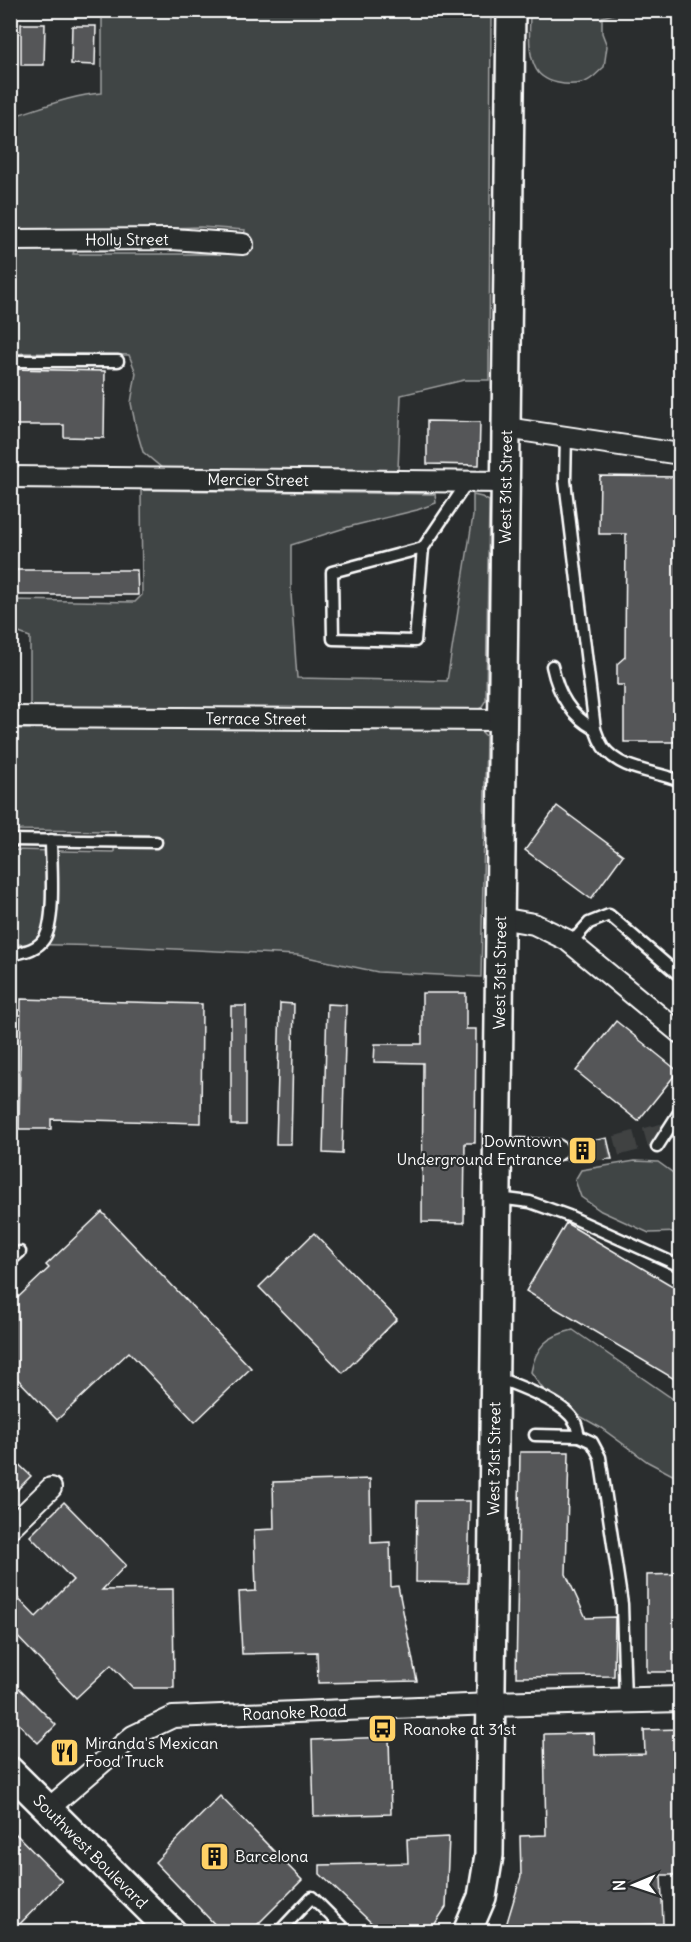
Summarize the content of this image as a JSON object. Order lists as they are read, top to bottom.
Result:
{
  "streets": {
    "main road": ["West 31st Street", "Southwest Boulevard"],
    "street": [
      "Holly Street",
      "Mercier Street",
      "Terrace Street",
      "Roanoke Road"
    ]
  },
  "crossings": [
    ["Mercier Street", "West 31st Street"],
    ["West 31st Street", "Terrace Street"],
    ["West 31st Street", "Roanoke Road"],
    ["Roanoke Road", "Southwest Boulevard"]
  ],
  "places": {
    "building": ["Downtown Underground Entrance", "Barcelona"],
    "bus stop": ["Roanoke at 31st"],
    "restaurant": ["Miranda's Mexican Food Truck"]
  },
  "north": "left"
}
